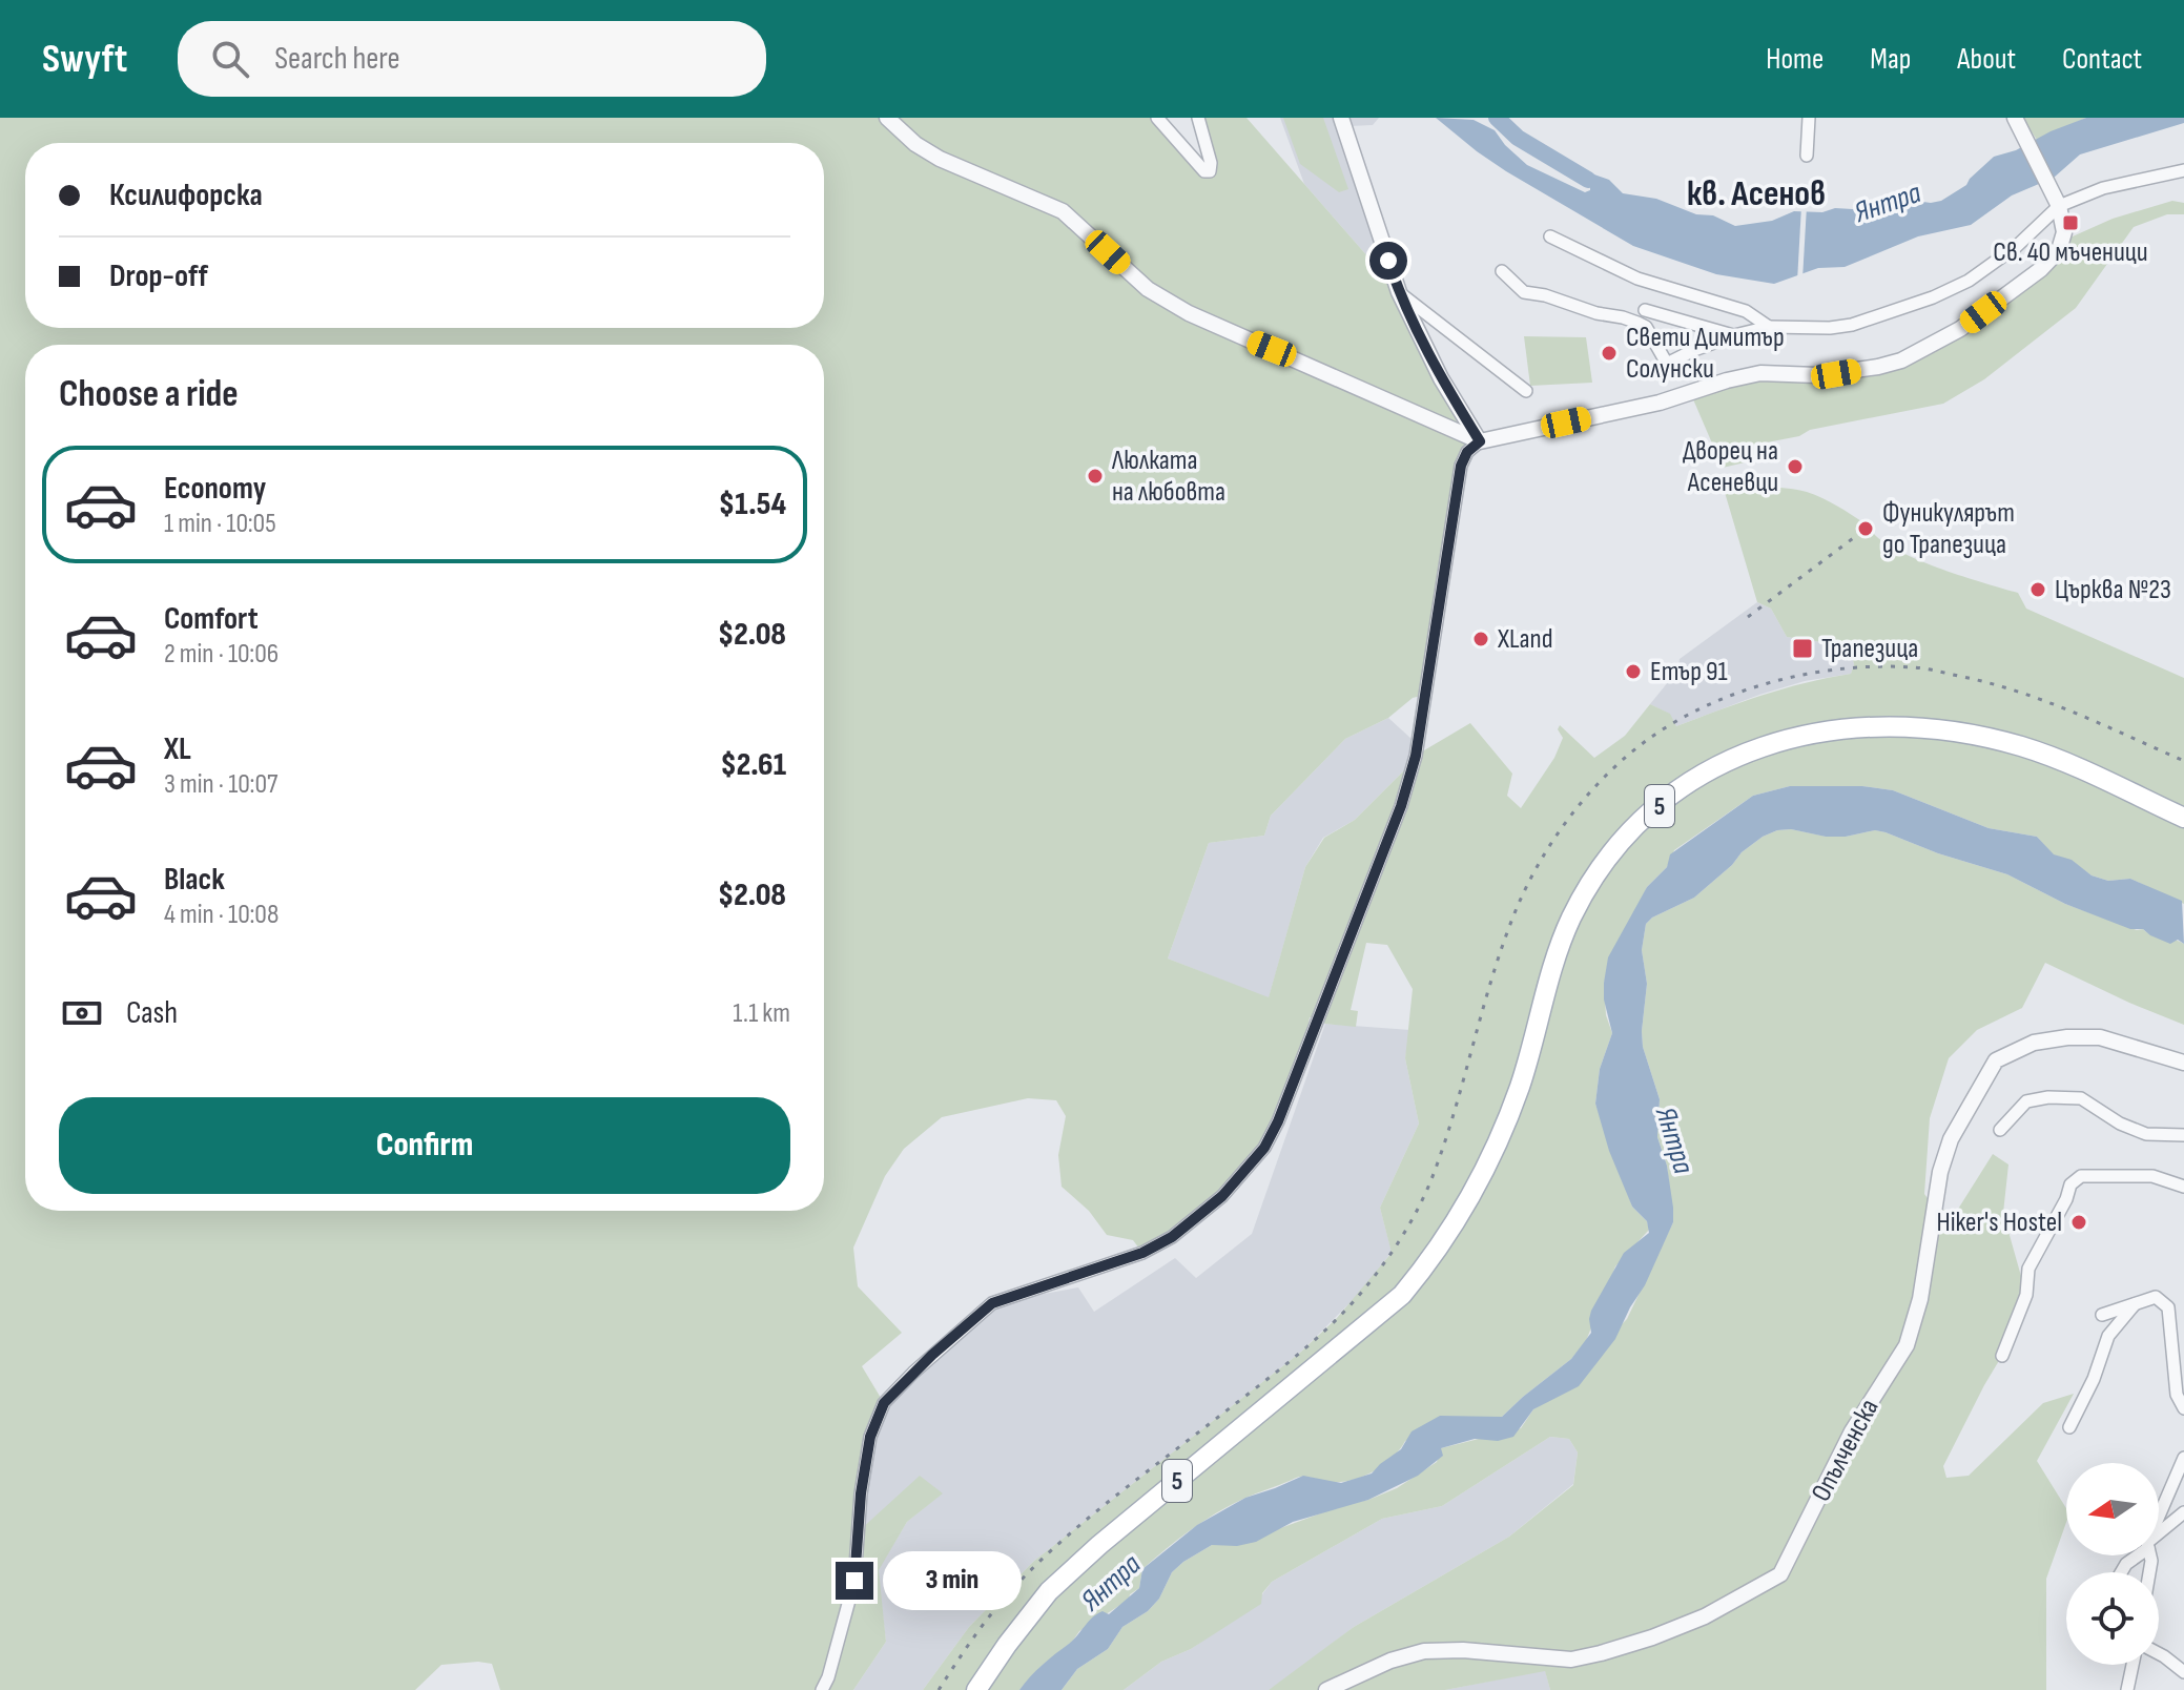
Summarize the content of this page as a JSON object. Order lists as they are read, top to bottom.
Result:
{
  "streets": {
    "main road": ["5"],
    "street": ["Опълченска"]
  },
  "districts": ["кв. Асенов"],
  "water": ["Янтра"],
  "places": {
    "transit": ["Св. 40 мъченици", "Трапезица"],
    "other": [
      "Свети Димитър Солунски",
      "Дворец на Асеневци",
      "Люлката на любовта",
      "Фуникулярът до Трапезица",
      "Църква №23",
      "XLand",
      "Етър 91",
      "Hiker's Hostel"
    ]
  },
  "north": "left",
  "page": {
    "header": "Swyft",
    "search": "Search here",
    "nav": [
      "Home",
      "Map",
      "About",
      "Contact"
    ],
    "banner": ["Ксилифорска", "Drop-off"],
    "heading": "Choose a ride",
    "list": [
      {
        "name": "Economy",
        "note": "1 min · 10:05",
        "value": "$1.54"
      },
      {
        "name": "Comfort",
        "note": "2 min · 10:06",
        "value": "$2.08"
      },
      {
        "name": "XL",
        "note": "3 min · 10:07",
        "value": "$2.61"
      },
      {
        "name": "Black",
        "note": "4 min · 10:08",
        "value": "$2.08"
      }
    ],
    "pay": ["Cash", "1.1 km"],
    "buttons": "Confirm",
    "bubble": "3 min"
  }
}
